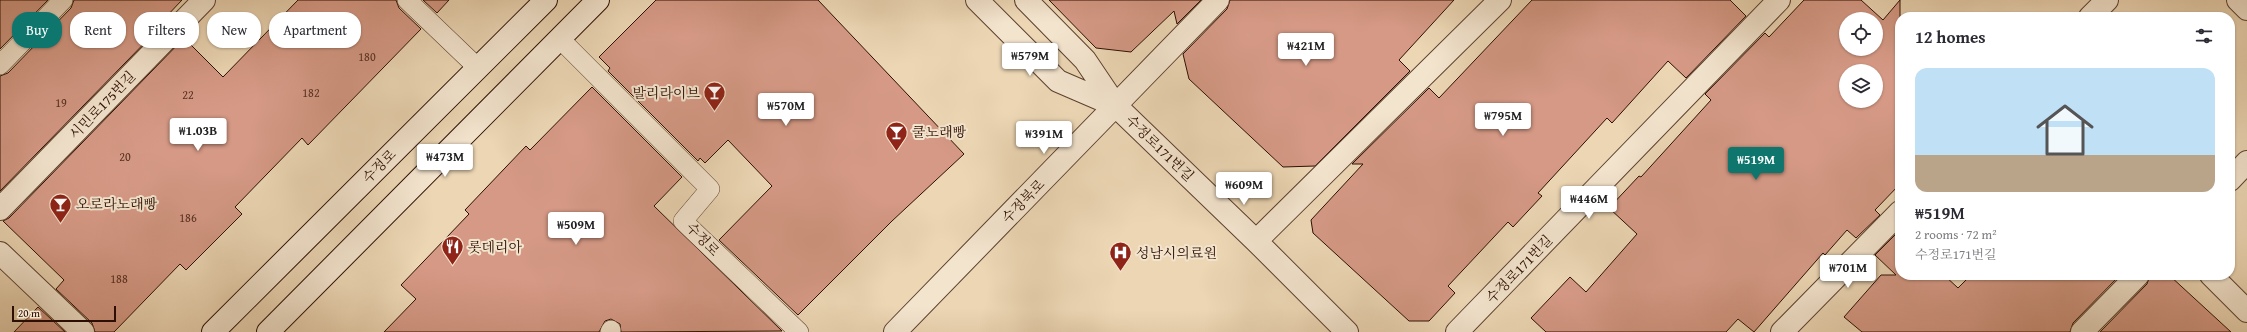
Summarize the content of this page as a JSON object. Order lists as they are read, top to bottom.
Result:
{
  "streets": {
    "street": [
      "시민로175번길",
      "수정로171번길",
      "수정로",
      "수정북로"
    ]
  },
  "crossings": [
    ["수정로171번길", "수정북로"]
  ],
  "places": {
    "bar": ["발리라이브", "쿨노래빵", "오로라노래빵"],
    "restaurant": ["롯데리아"],
    "hospital": ["성남시의료원"]
  },
  "house_numbers": [
    "180",
    "182",
    "22",
    "19",
    "20",
    "186",
    "188"
  ],
  "scale_bar": "20 m",
  "page": {
    "chip": [
      "Buy",
      "Rent",
      "Filters",
      "New",
      "Apartment"
    ],
    "heading": "12 homes",
    "price": [
      "₩421M",
      "₩579M",
      "₩570M",
      "₩795M",
      "₩1.03B",
      "₩391M",
      "₩473M",
      "₩519M",
      "₩609M",
      "₩446M",
      "₩509M",
      "₩701M"
    ],
    "list": [
      {
        "name": "₩519M",
        "note": "2 rooms · 72 m² · 수정로171번길"
      }
    ],
    "scale": "20 m"
  }
}
